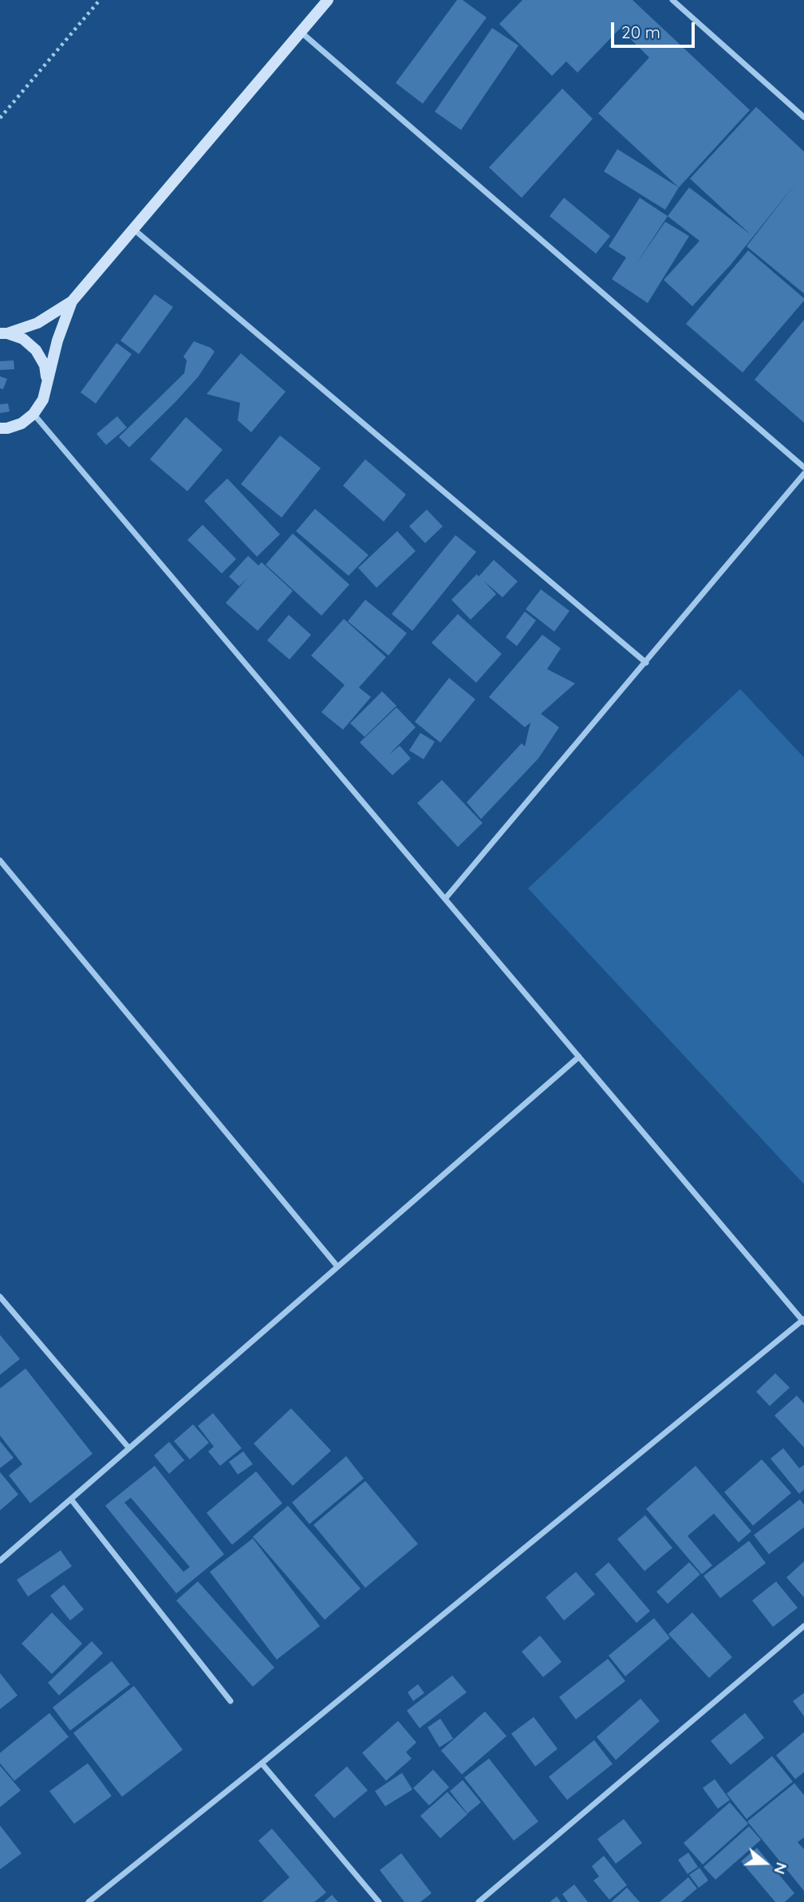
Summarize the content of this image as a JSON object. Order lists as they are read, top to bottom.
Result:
{
  "scale_bar": "20 m",
  "north": "right"
}
